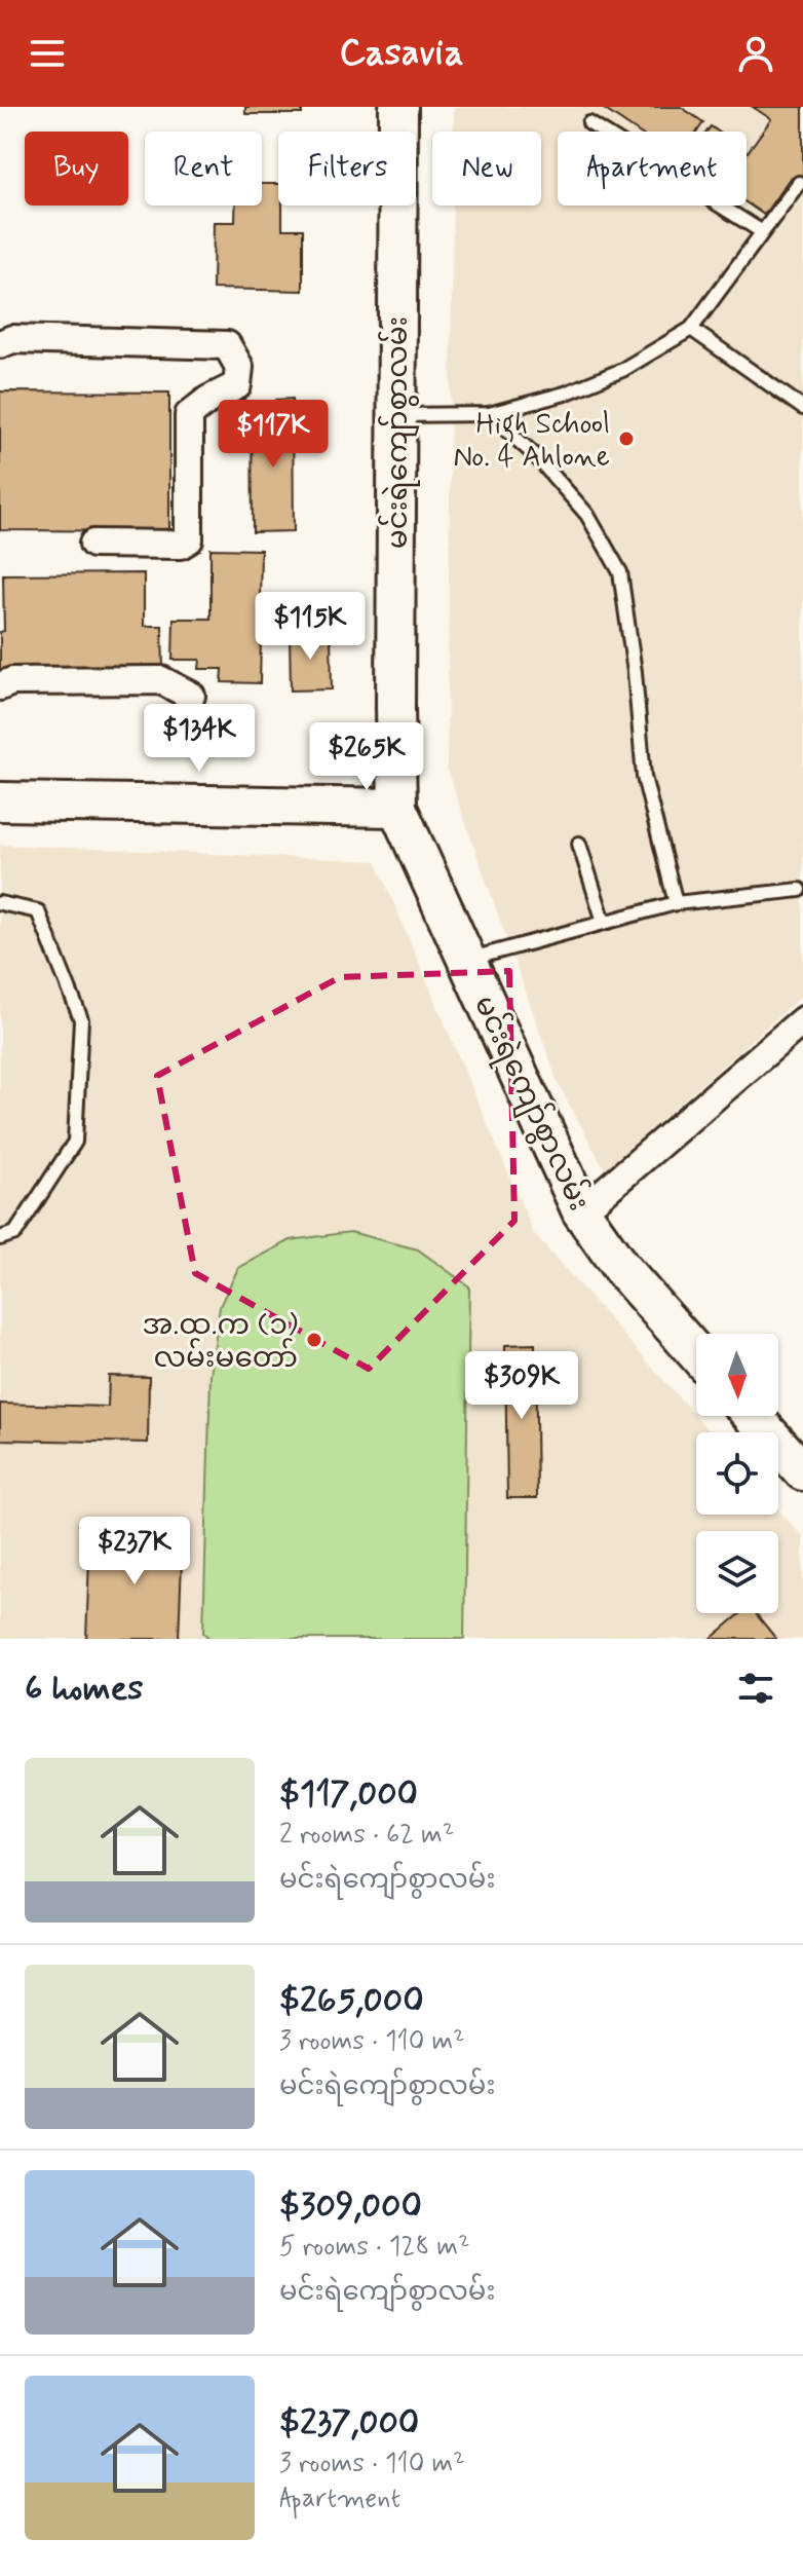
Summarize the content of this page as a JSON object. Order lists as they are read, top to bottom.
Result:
{
  "streets": {
    "main road": ["မင်းရဲကျော်စွာလမ်း"]
  },
  "places": ["High School No. 4 Ahlone", "အ.ထ.က (၁) လမ်းမတော်"],
  "north": "bottom",
  "page": {
    "header": "Casavia",
    "chip": [
      "Buy",
      "Rent",
      "Filters",
      "New",
      "Apartment"
    ],
    "price": [
      "$117K",
      "$115K",
      "$134K",
      "$265K",
      "$309K",
      "$237K"
    ],
    "heading": "6 homes",
    "list": [
      {
        "name": "$117,000",
        "note": "2 rooms · 62 m² · မင်းရဲကျော်စွာလမ်း"
      },
      {
        "name": "$265,000",
        "note": "3 rooms · 110 m² · မင်းရဲကျော်စွာလမ်း"
      },
      {
        "name": "$309,000",
        "note": "5 rooms · 128 m² · မင်းရဲကျော်စွာလမ်း"
      },
      {
        "name": "$237,000",
        "note": "3 rooms · 110 m² · Apartment"
      }
    ]
  }
}
